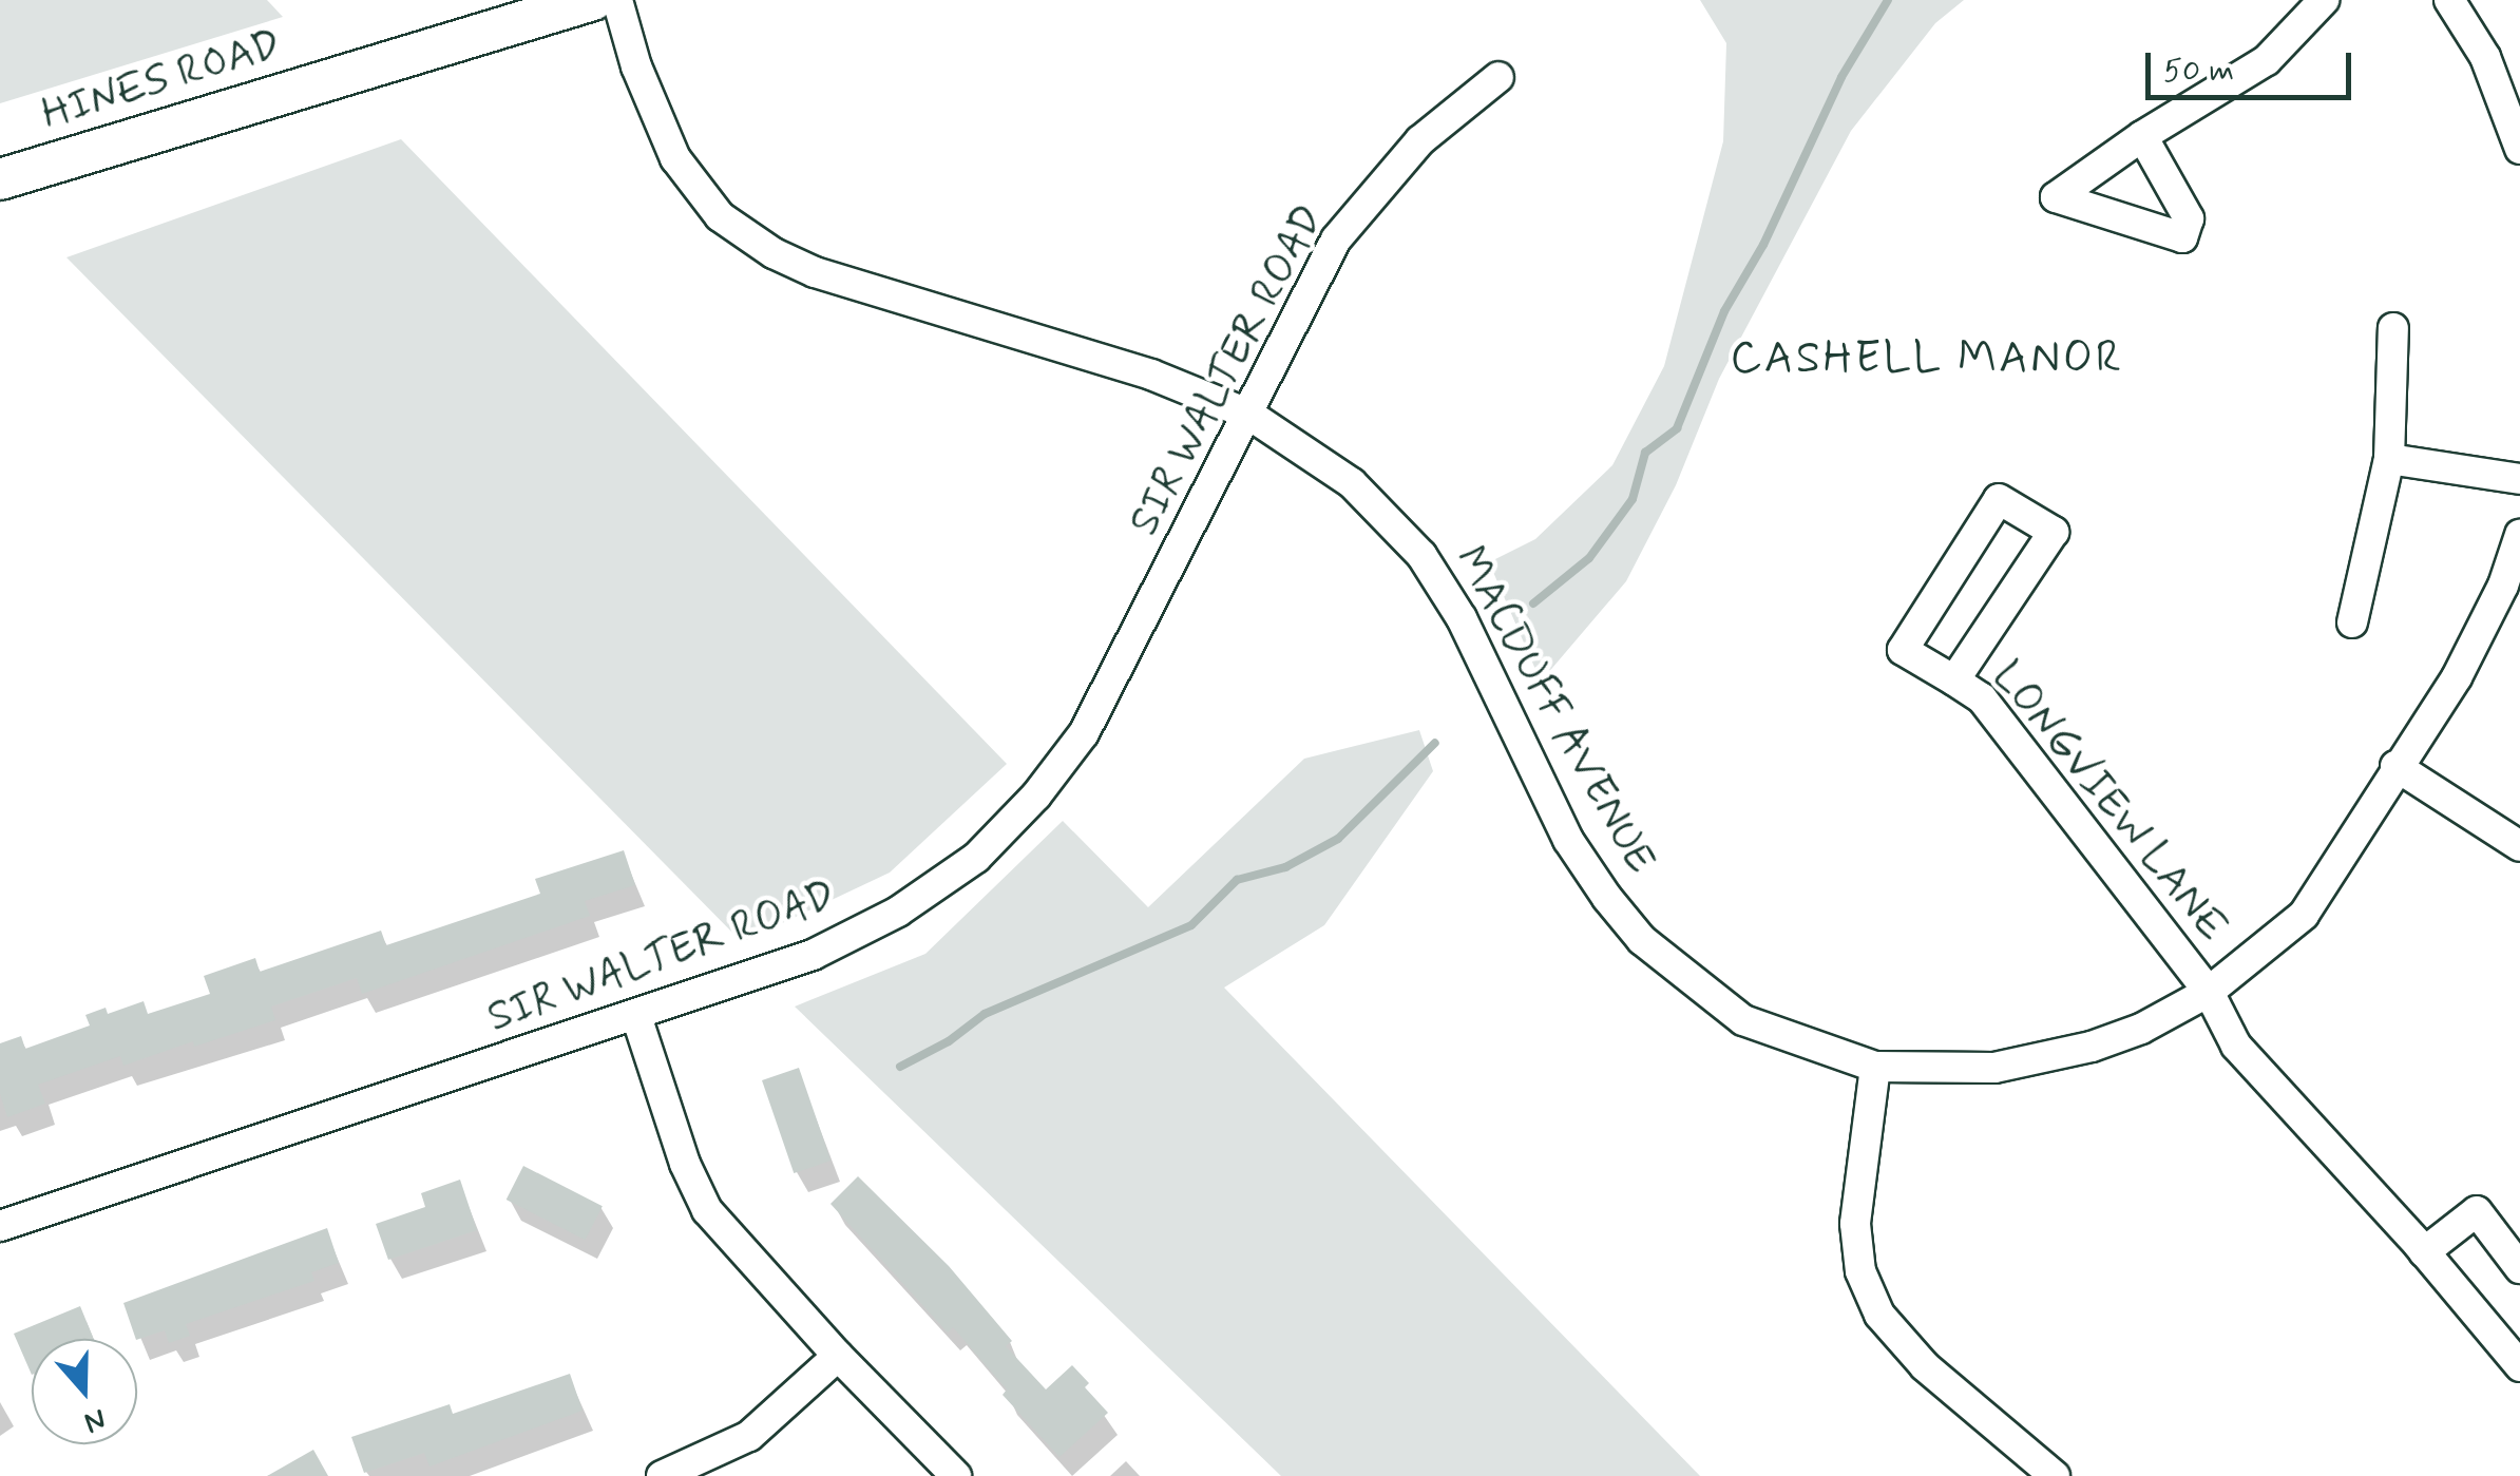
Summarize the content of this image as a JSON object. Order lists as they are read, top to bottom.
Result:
{
  "streets": {
    "street": [
      "HINES ROAD",
      "SIR WALTER ROAD",
      "MACDUFF AVENUE",
      "LONGVIEW LANE"
    ]
  },
  "crossings": [
    ["SIR WALTER ROAD", "MACDUFF AVENUE"],
    ["MACDUFF AVENUE", "LONGVIEW LANE"]
  ],
  "districts": ["CASHELL MANOR"],
  "scale_bar": "50 m",
  "north": "bottom"
}
